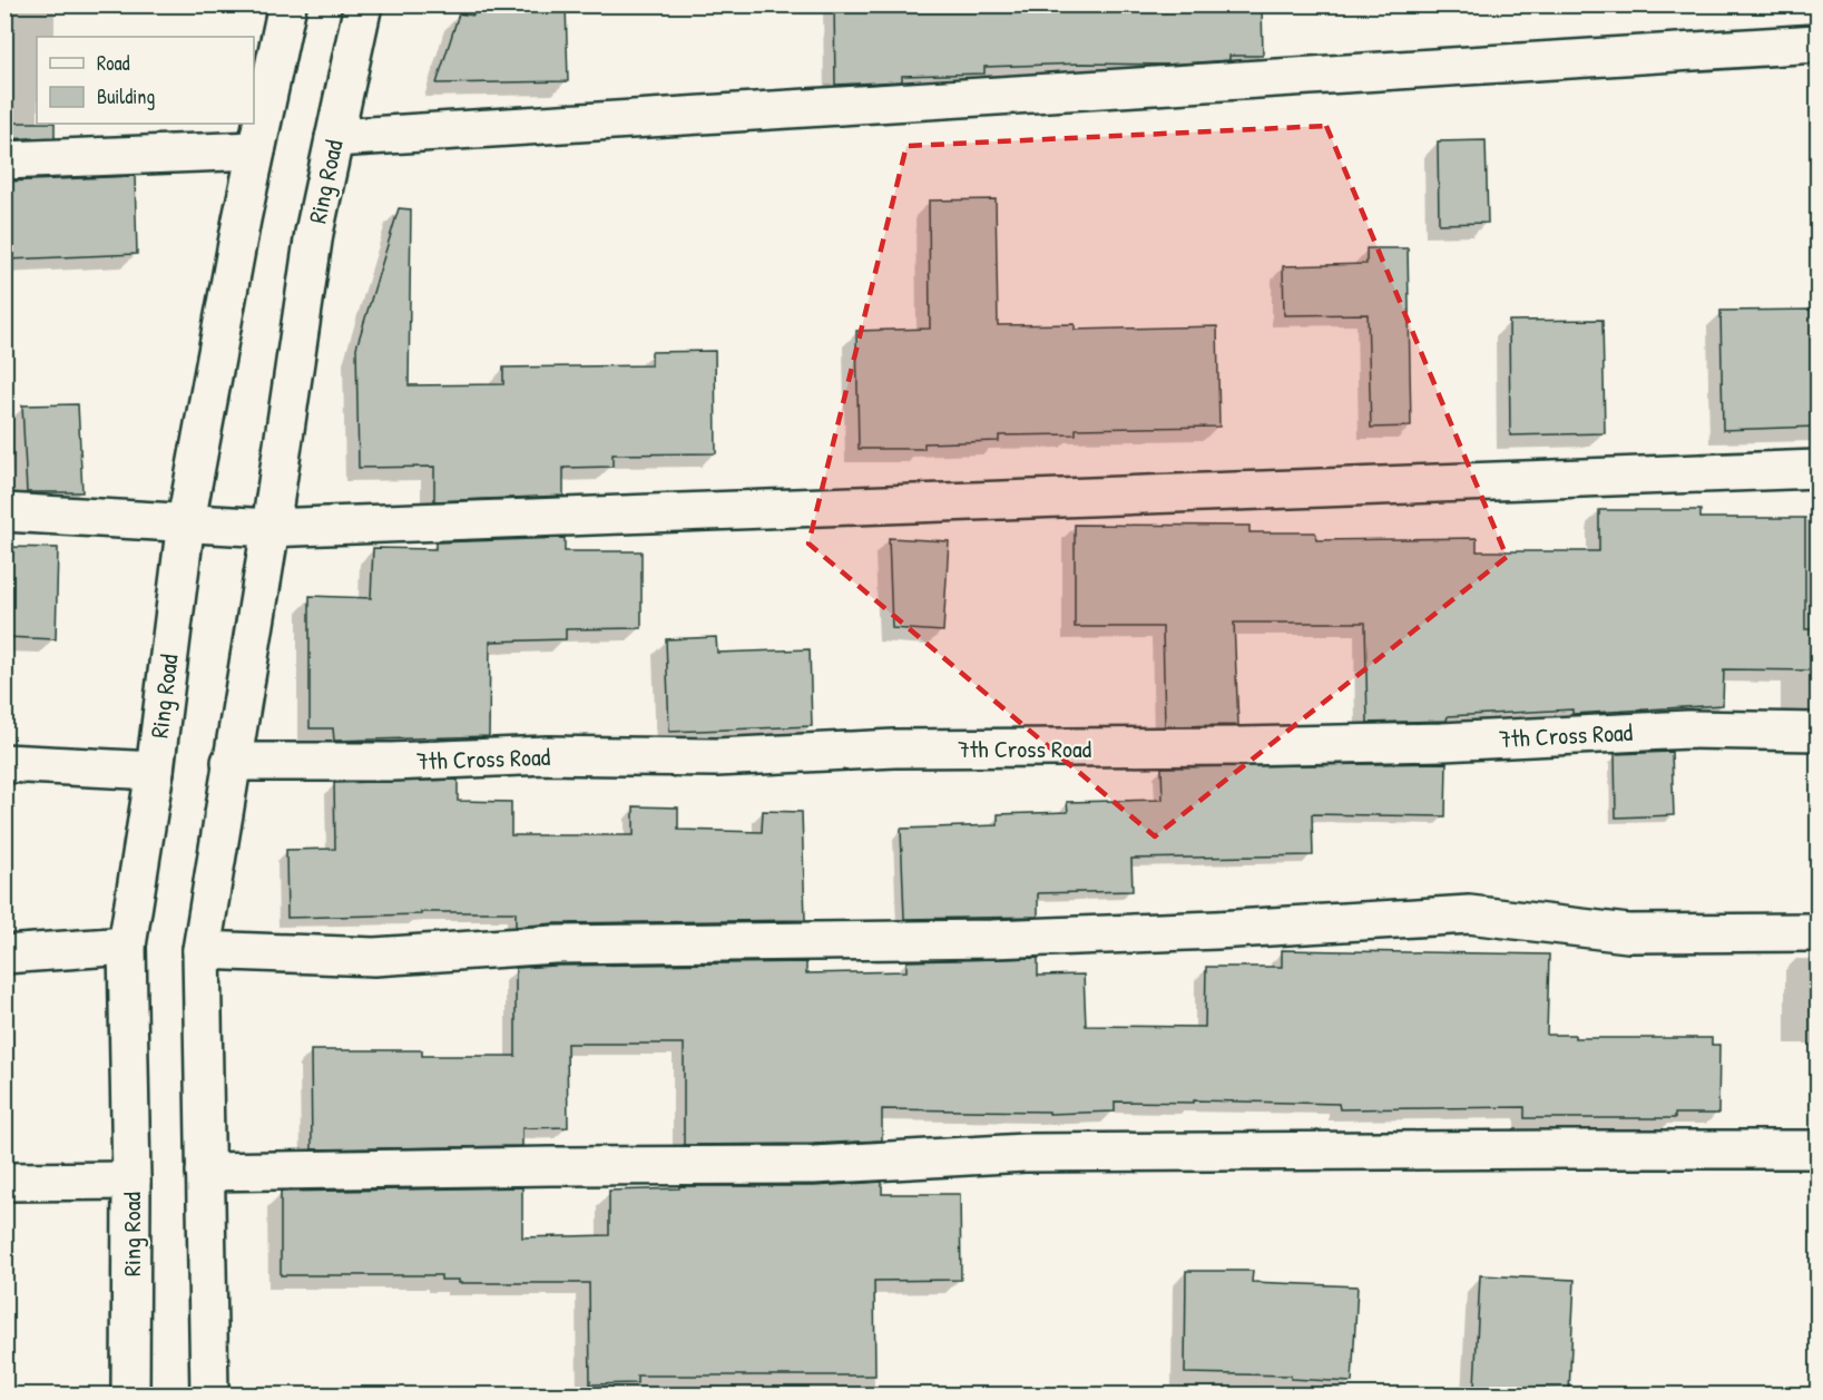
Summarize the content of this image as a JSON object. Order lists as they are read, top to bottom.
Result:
{
  "streets": {
    "street": ["Ring Road", "7th Cross Road"]
  },
  "crossings": [
    ["Ring Road", "7th Cross Road"]
  ],
  "legend": ["Road", "Building"]
}
